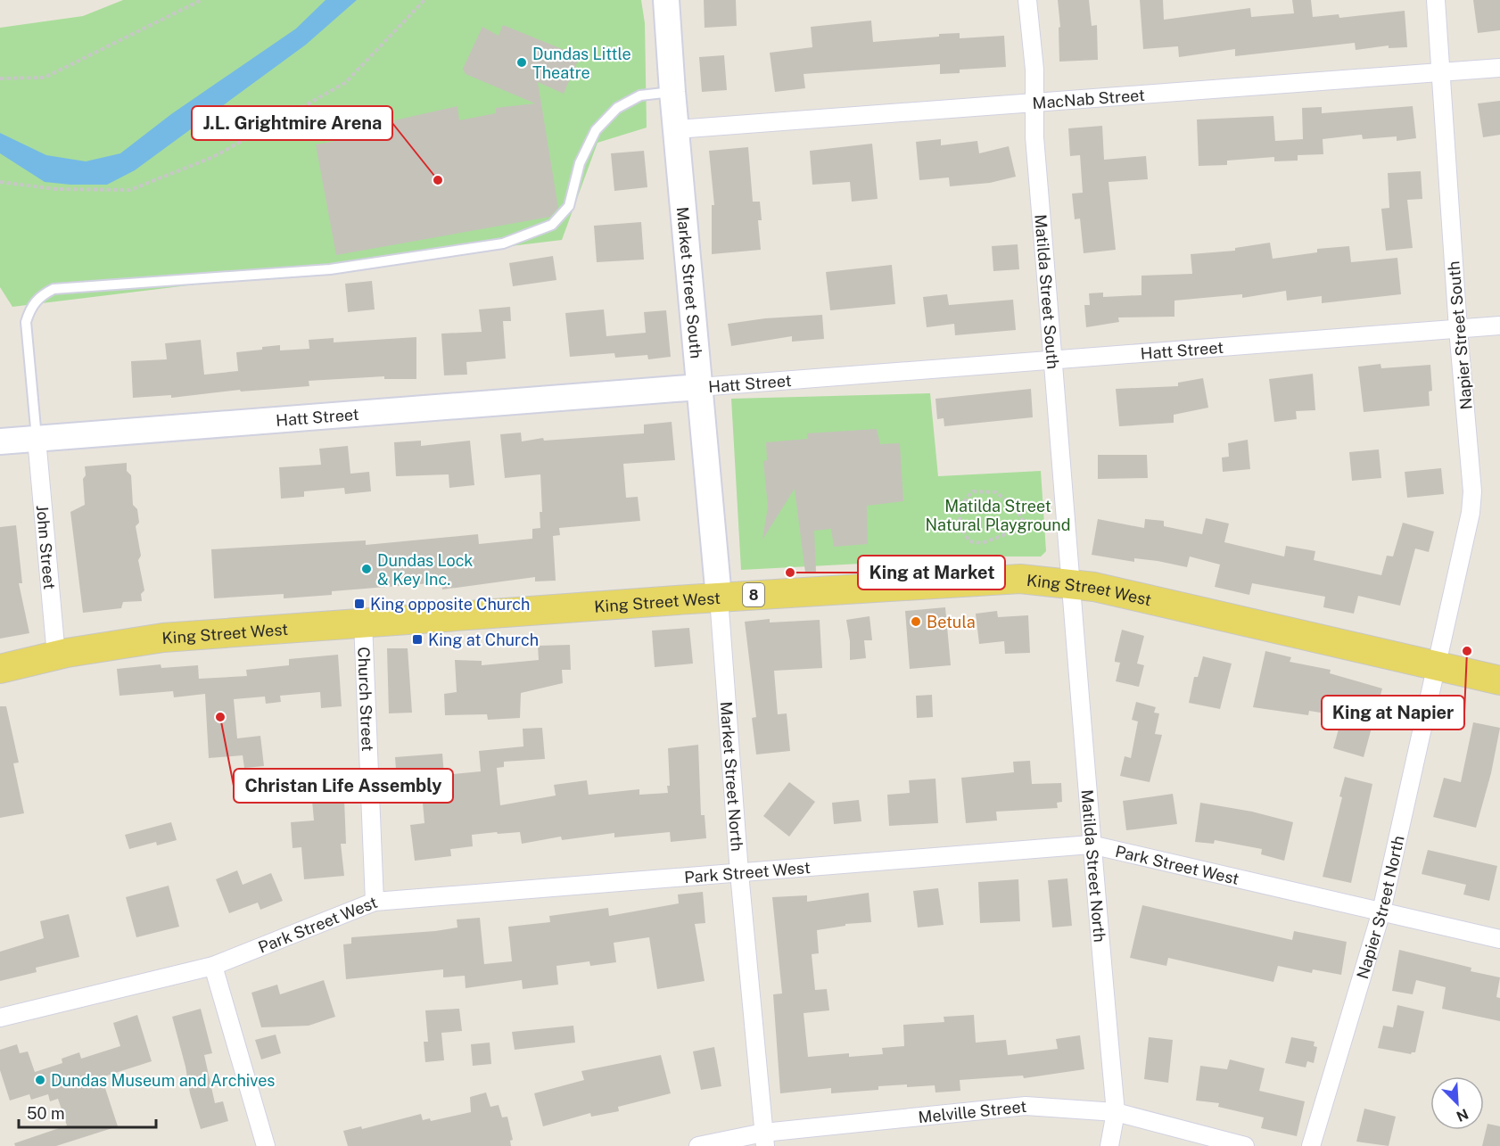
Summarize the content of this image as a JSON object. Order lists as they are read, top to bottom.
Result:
{
  "streets": {
    "main road": ["King Street West", "8"],
    "street": [
      "MacNab Street",
      "Market Street South",
      "Matilda Street South",
      "Napier Street South",
      "Hatt Street",
      "John Street",
      "Church Street",
      "Market Street North",
      "Park Street West",
      "Matilda Street North",
      "Napier Street North",
      "Melville Street"
    ]
  },
  "crossings": [
    ["MacNab Street", "Market Street South"],
    ["MacNab Street", "Matilda Street South"],
    ["MacNab Street", "Napier Street South"],
    ["Market Street South", "Hatt Street"],
    ["Market Street South", "King Street West"],
    ["Market Street South", "Market Street North"],
    ["Matilda Street South", "Hatt Street"],
    ["Matilda Street South", "King Street West"],
    ["Matilda Street South", "Matilda Street North"],
    ["Napier Street South", "Hatt Street"],
    ["Napier Street South", "King Street West"],
    ["Napier Street South", "Napier Street North"],
    ["Hatt Street", "John Street"],
    ["John Street", "King Street West"],
    ["King Street West", "Church Street"],
    ["King Street West", "Market Street North"],
    ["King Street West", "Matilda Street North"],
    ["King Street West", "Napier Street North"],
    ["Church Street", "Park Street West"],
    ["Market Street North", "Park Street West"],
    ["Market Street North", "Melville Street"],
    ["Park Street West", "Matilda Street North"],
    ["Park Street West", "Napier Street North"],
    ["Matilda Street North", "Melville Street"]
  ],
  "parks": ["Matilda Street Natural Playground"],
  "places": {
    "other": [
      "Dundas Little Theatre",
      "J.L. Grightmire Arena",
      "Dundas Lock & Key Inc.",
      "King at Market",
      "Betula",
      "King at Napier",
      "Christan Life Assembly",
      "Dundas Museum and Archives"
    ],
    "transit": ["King opposite Church", "King at Church"]
  },
  "scale_bar": "50 m",
  "north": "bottom right"
}
